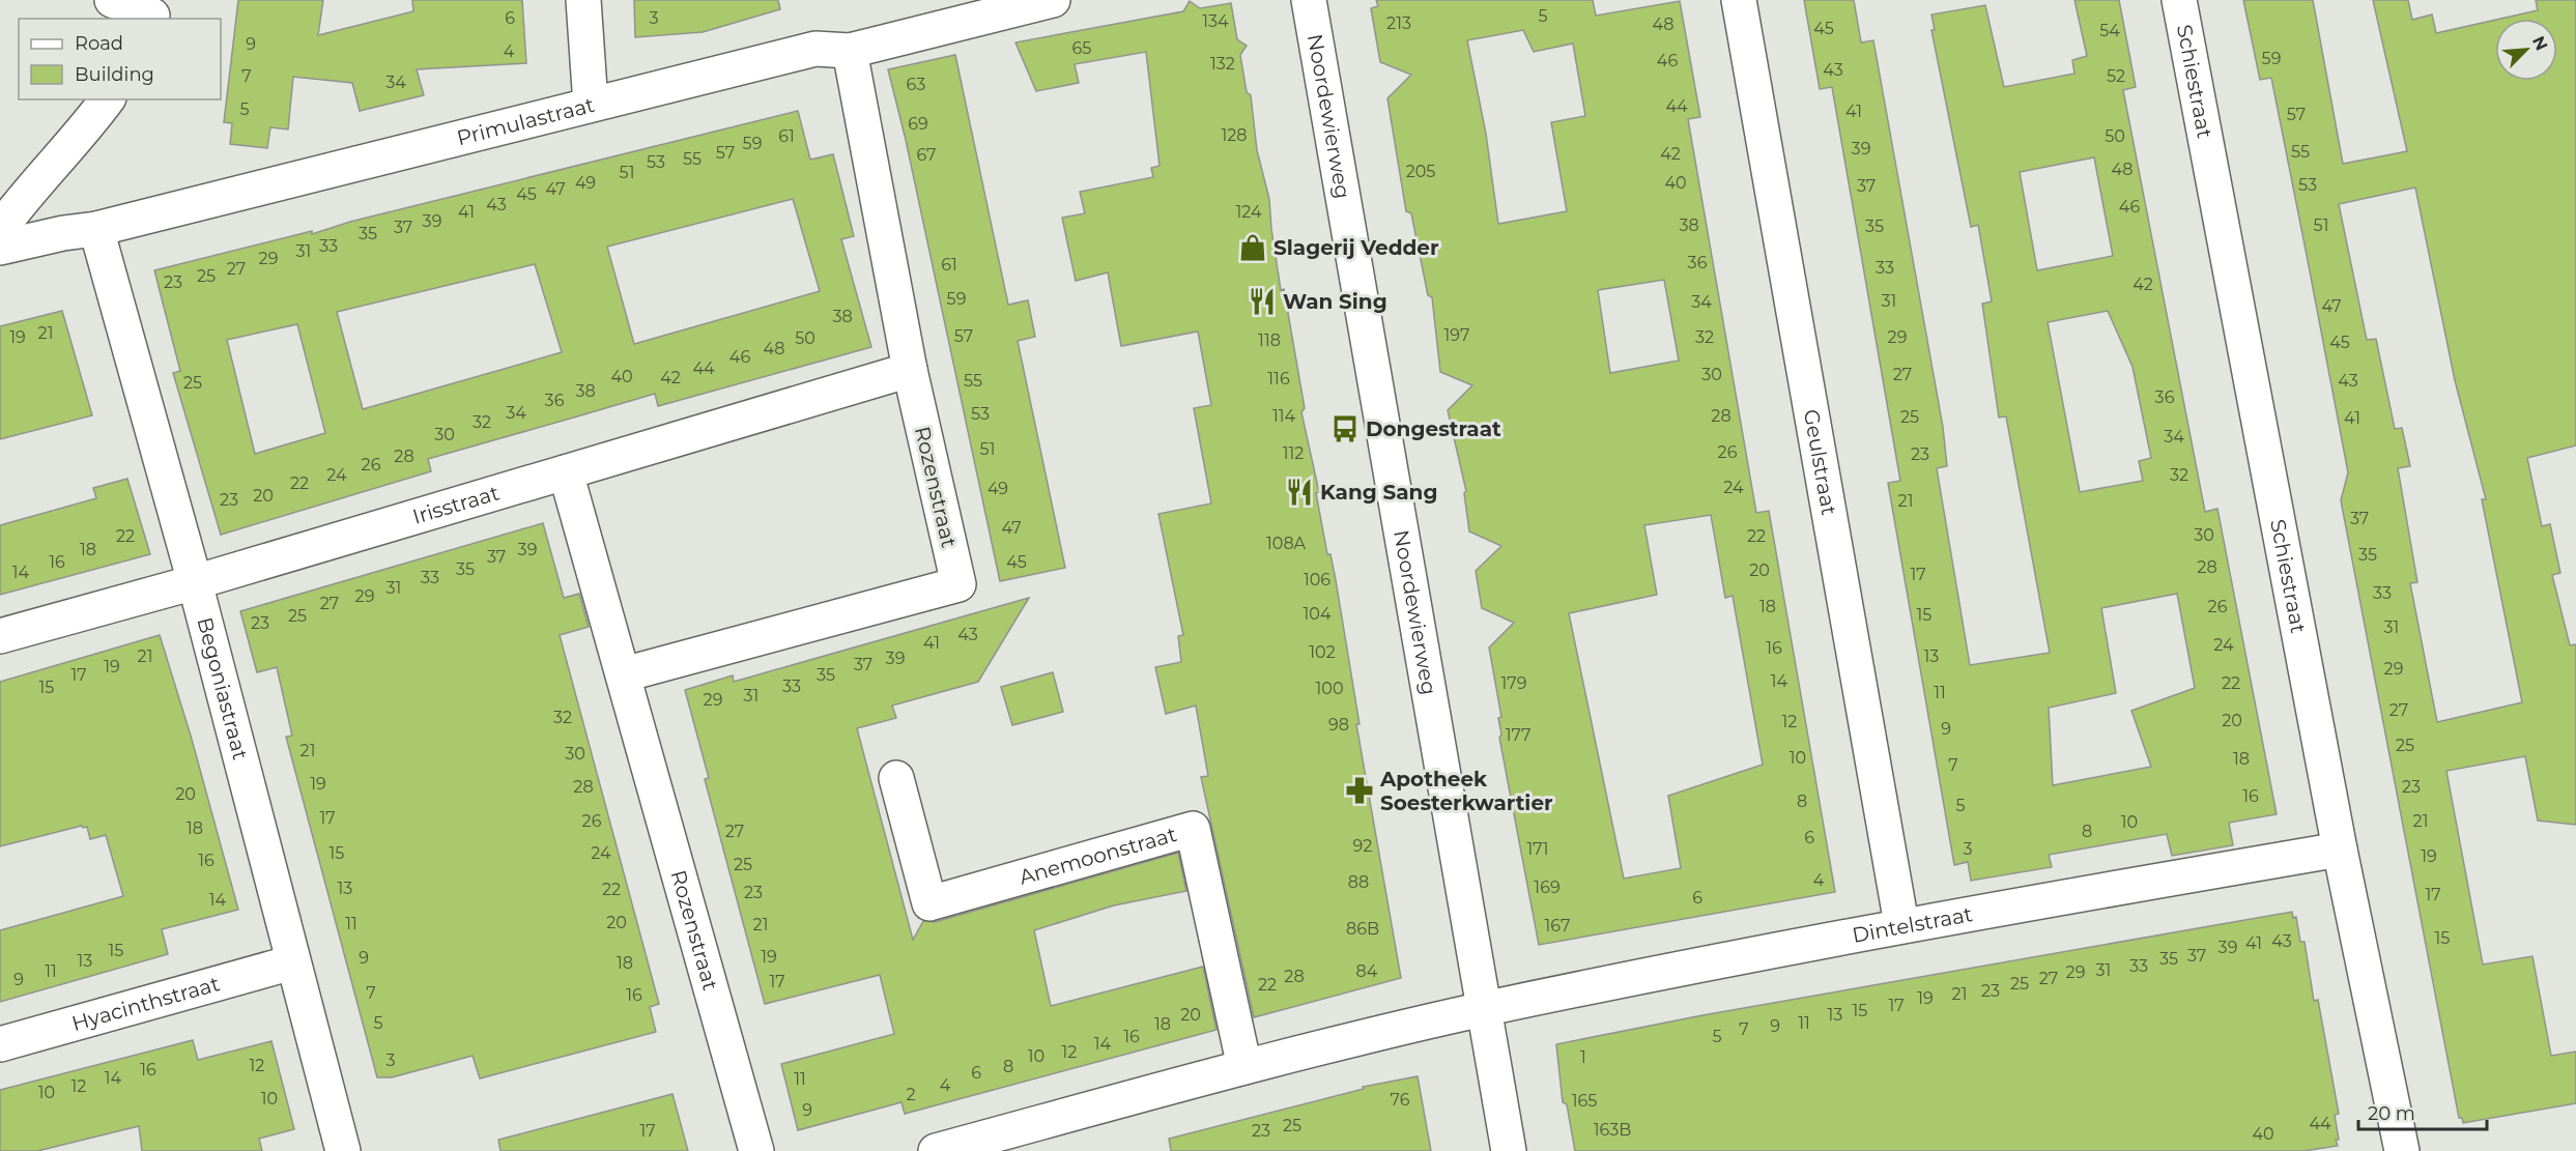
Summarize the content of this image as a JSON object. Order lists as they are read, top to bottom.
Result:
{
  "streets": {
    "street": [
      "Schiestraat",
      "Noordewierweg",
      "Primulastraat",
      "Geulstraat",
      "Rozenstraat",
      "Irisstraat",
      "Begoniastraat",
      "Anemoonstraat",
      "Dintelstraat",
      "Hyacinthstraat"
    ]
  },
  "crossings": [
    ["Schiestraat", "Dintelstraat"],
    ["Noordewierweg", "Dintelstraat"],
    ["Primulastraat", "Rozenstraat"],
    ["Primulastraat", "Begoniastraat"],
    ["Geulstraat", "Dintelstraat"],
    ["Rozenstraat", "Irisstraat"],
    ["Irisstraat", "Begoniastraat"],
    ["Begoniastraat", "Hyacinthstraat"]
  ],
  "places": {
    "shop": ["Slagerij Vedder"],
    "restaurant": ["Wan Sing", "Kang Sang"],
    "bus stop": ["Dongestraat"],
    "pharmacy": ["Apotheek Soesterkwartier"]
  },
  "house_numbers": [
    "5",
    "6",
    "3",
    "134",
    "213",
    "48",
    "45",
    "54",
    "9",
    "65",
    "4",
    "59",
    "46",
    "132",
    "43",
    "7",
    "52",
    "34",
    "63",
    "44",
    "5",
    "41",
    "57",
    "69",
    "128",
    "61",
    "50",
    "59",
    "39",
    "55",
    "57",
    "42",
    "67",
    "55",
    "53",
    "48",
    "205",
    "51",
    "49",
    "40",
    "53",
    "37",
    "47",
    "45",
    "43",
    "46",
    "41",
    "124",
    "39",
    "38",
    "51",
    "35",
    "37",
    "35",
    "33",
    "31",
    "29",
    "36",
    "61",
    "33",
    "27",
    "25",
    "23",
    "42",
    "59",
    "31",
    "34",
    "47",
    "38",
    "21",
    "197",
    "57",
    "19",
    "32",
    "29",
    "50",
    "118",
    "45",
    "48",
    "46",
    "44",
    "30",
    "27",
    "40",
    "42",
    "116",
    "55",
    "43",
    "25",
    "38",
    "36",
    "36",
    "34",
    "53",
    "114",
    "28",
    "25",
    "41",
    "32",
    "30",
    "34",
    "51",
    "26",
    "112",
    "23",
    "28",
    "26",
    "24",
    "32",
    "22",
    "24",
    "49",
    "20",
    "23",
    "21",
    "37",
    "47",
    "30",
    "22",
    "22",
    "108A",
    "18",
    "39",
    "35",
    "37",
    "16",
    "45",
    "28",
    "35",
    "20",
    "14",
    "17",
    "33",
    "106",
    "31",
    "33",
    "29",
    "27",
    "18",
    "26",
    "104",
    "15",
    "25",
    "23",
    "31",
    "43",
    "41",
    "24",
    "16",
    "102",
    "21",
    "13",
    "39",
    "37",
    "19",
    "29",
    "17",
    "35",
    "14",
    "179",
    "22",
    "33",
    "15",
    "100",
    "11",
    "31",
    "29",
    "27",
    "32",
    "20",
    "12",
    "98",
    "9",
    "177",
    "25",
    "21",
    "30",
    "10",
    "18",
    "7",
    "19",
    "28",
    "23",
    "20",
    "16",
    "8",
    "5",
    "17",
    "26",
    "21",
    "10",
    "18",
    "27",
    "8",
    "6",
    "92",
    "171",
    "3",
    "15",
    "24",
    "19",
    "16",
    "25",
    "4",
    "88",
    "169",
    "13",
    "22",
    "23",
    "17",
    "6",
    "14",
    "20",
    "11",
    "21",
    "167",
    "86B",
    "15",
    "43",
    "41",
    "39",
    "15",
    "37",
    "19",
    "9",
    "35",
    "13",
    "18",
    "33",
    "31",
    "11",
    "84",
    "29",
    "28",
    "27",
    "9",
    "17",
    "25",
    "22",
    "23",
    "7",
    "21",
    "16",
    "19",
    "17",
    "15",
    "20",
    "13",
    "5",
    "11",
    "18",
    "9",
    "7",
    "16",
    "5",
    "14",
    "12",
    "10",
    "1",
    "3",
    "12",
    "8",
    "16",
    "6",
    "14",
    "11",
    "4",
    "12",
    "10",
    "2",
    "10",
    "76",
    "165",
    "9",
    "44",
    "25",
    "163B",
    "17",
    "23",
    "40"
  ],
  "legend": ["Road", "Building"],
  "scale_bar": "20 m",
  "north": "top right"
}
